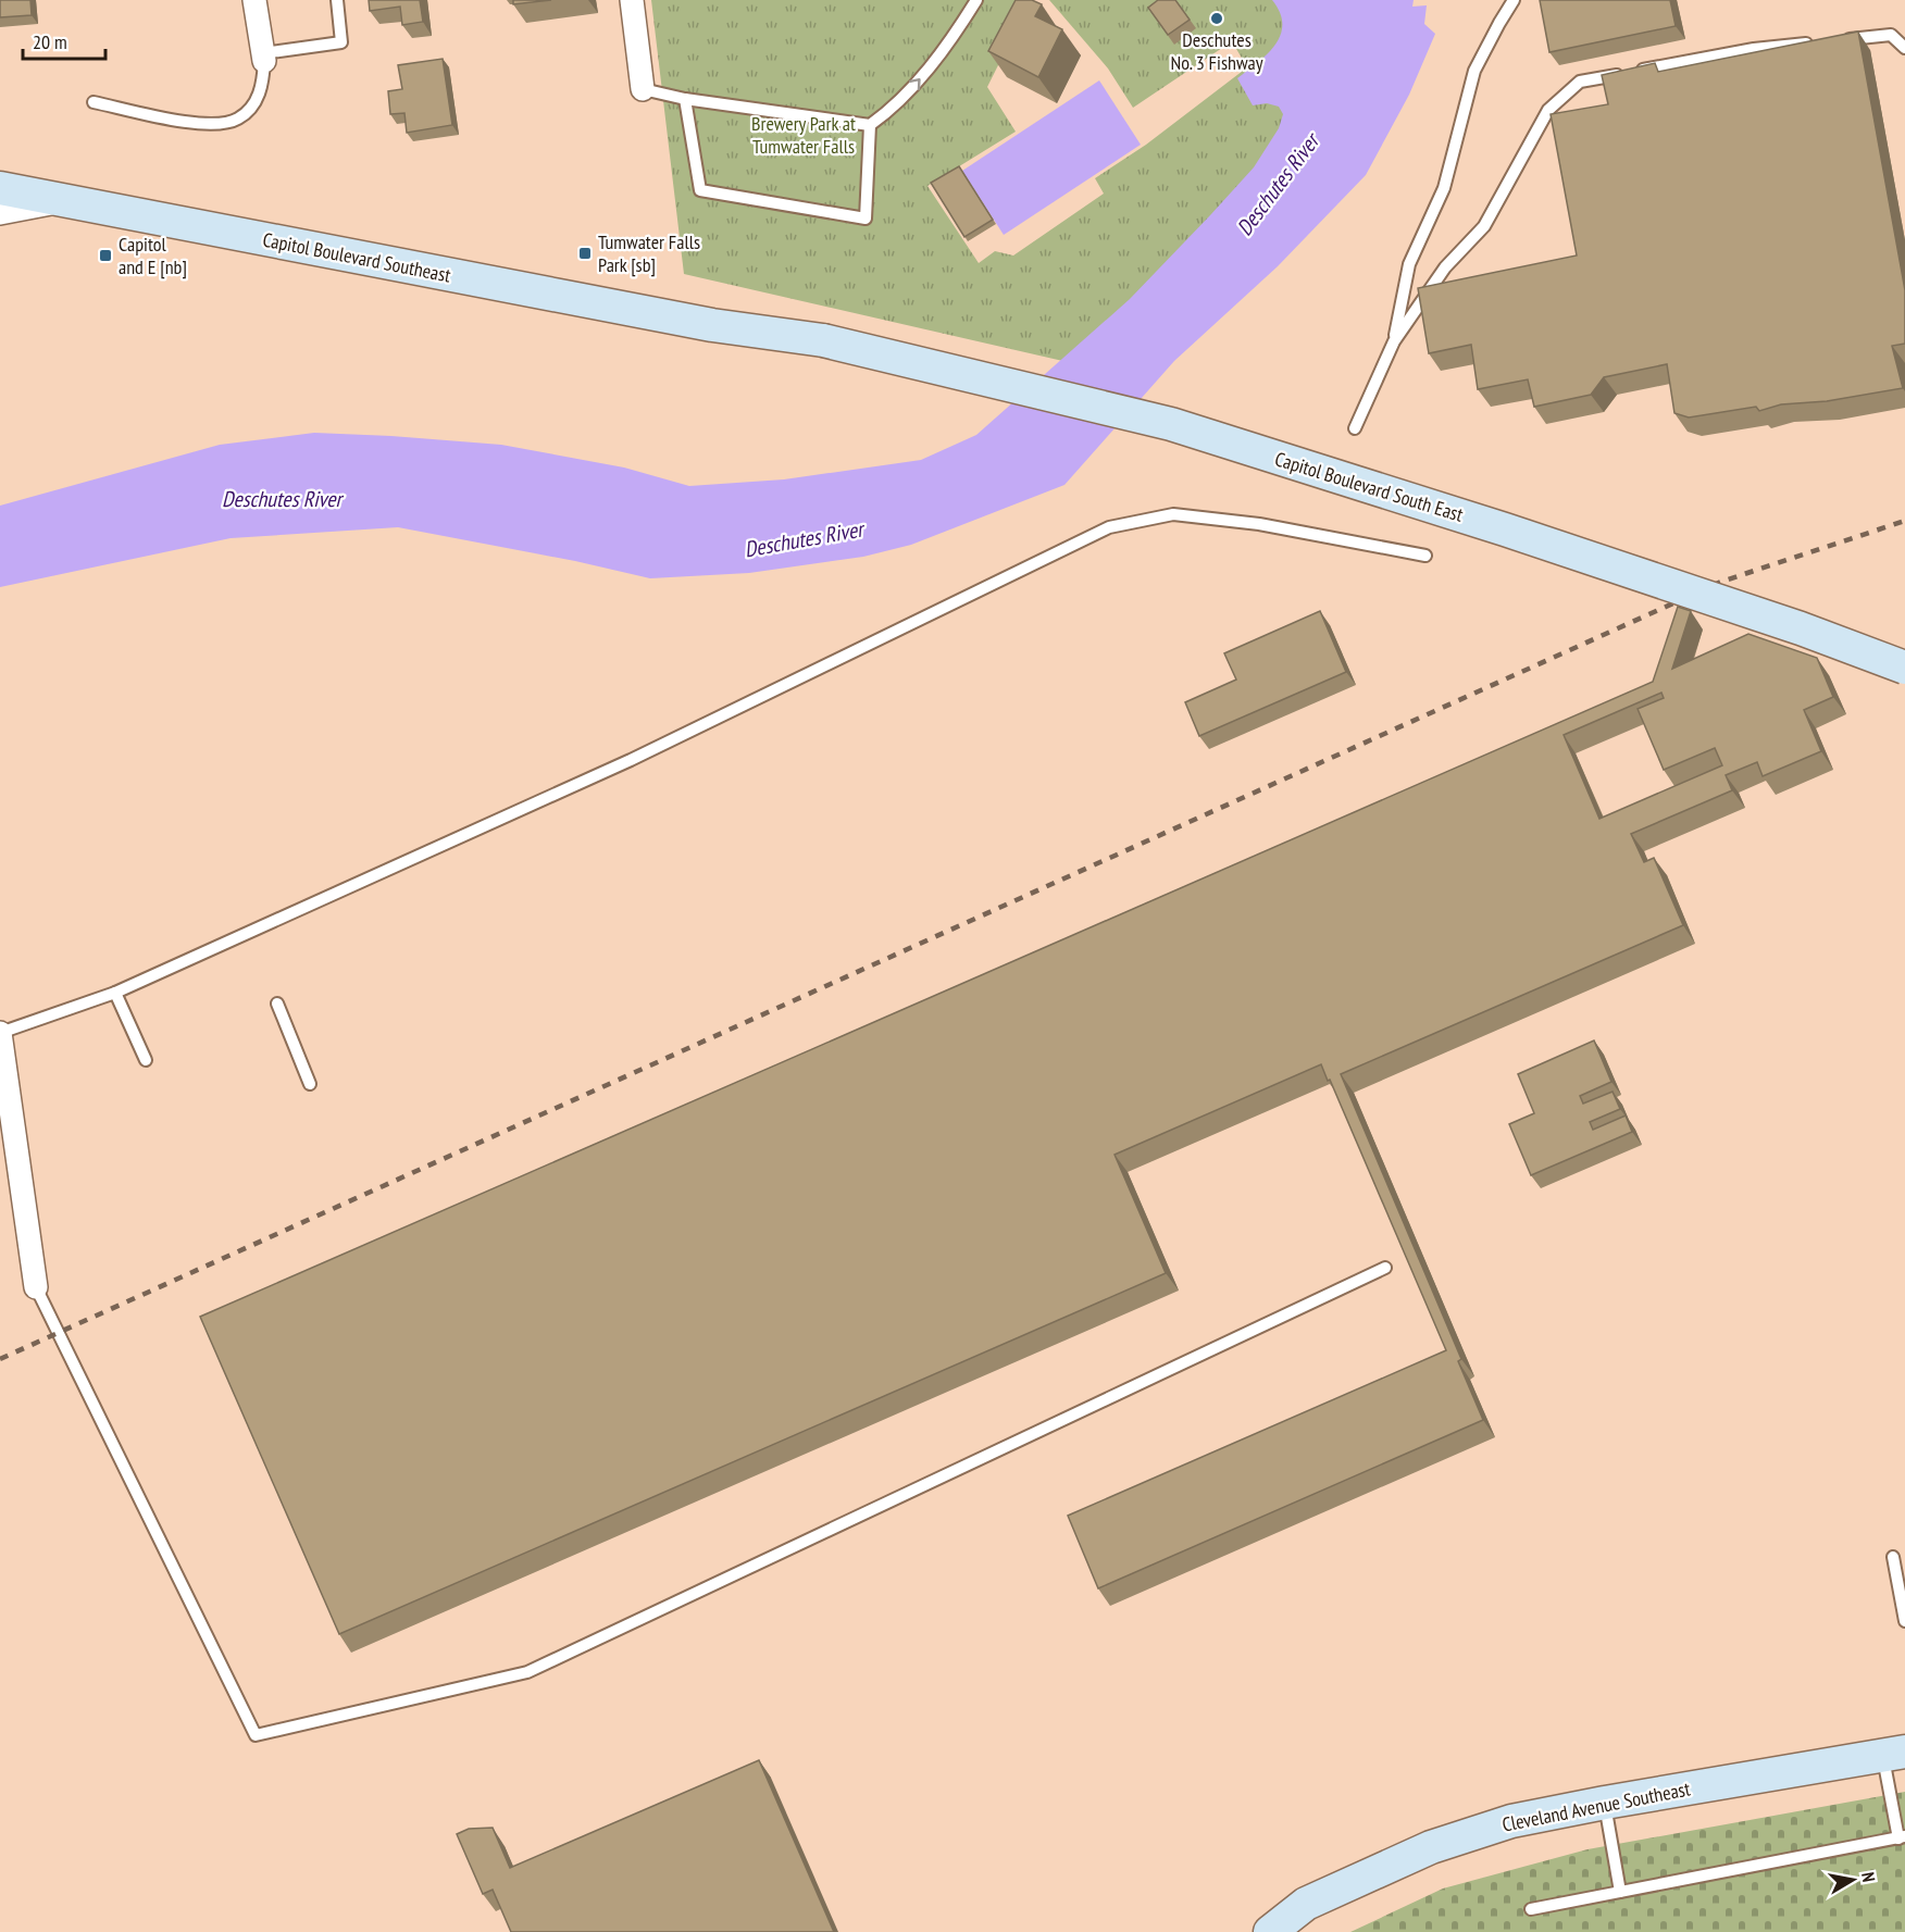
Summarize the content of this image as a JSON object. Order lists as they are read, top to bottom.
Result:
{
  "streets": {
    "main road": ["Capitol Boulevard Southeast", "Capitol Boulevard South East", "Cleveland Avenue Southeast"]
  },
  "crossings": [
    ["Capitol Boulevard Southeast", "Capitol Boulevard South East"]
  ],
  "water": ["Deschutes River"],
  "parks": ["Brewery Park at Tumwater Falls"],
  "places": {
    "other": ["Deschutes No. 3 Fishway"],
    "transit": ["Tumwater Falls Park [sb]", "Capitol and E [nb]"]
  },
  "scale_bar": "20 m",
  "north": "right"
}
